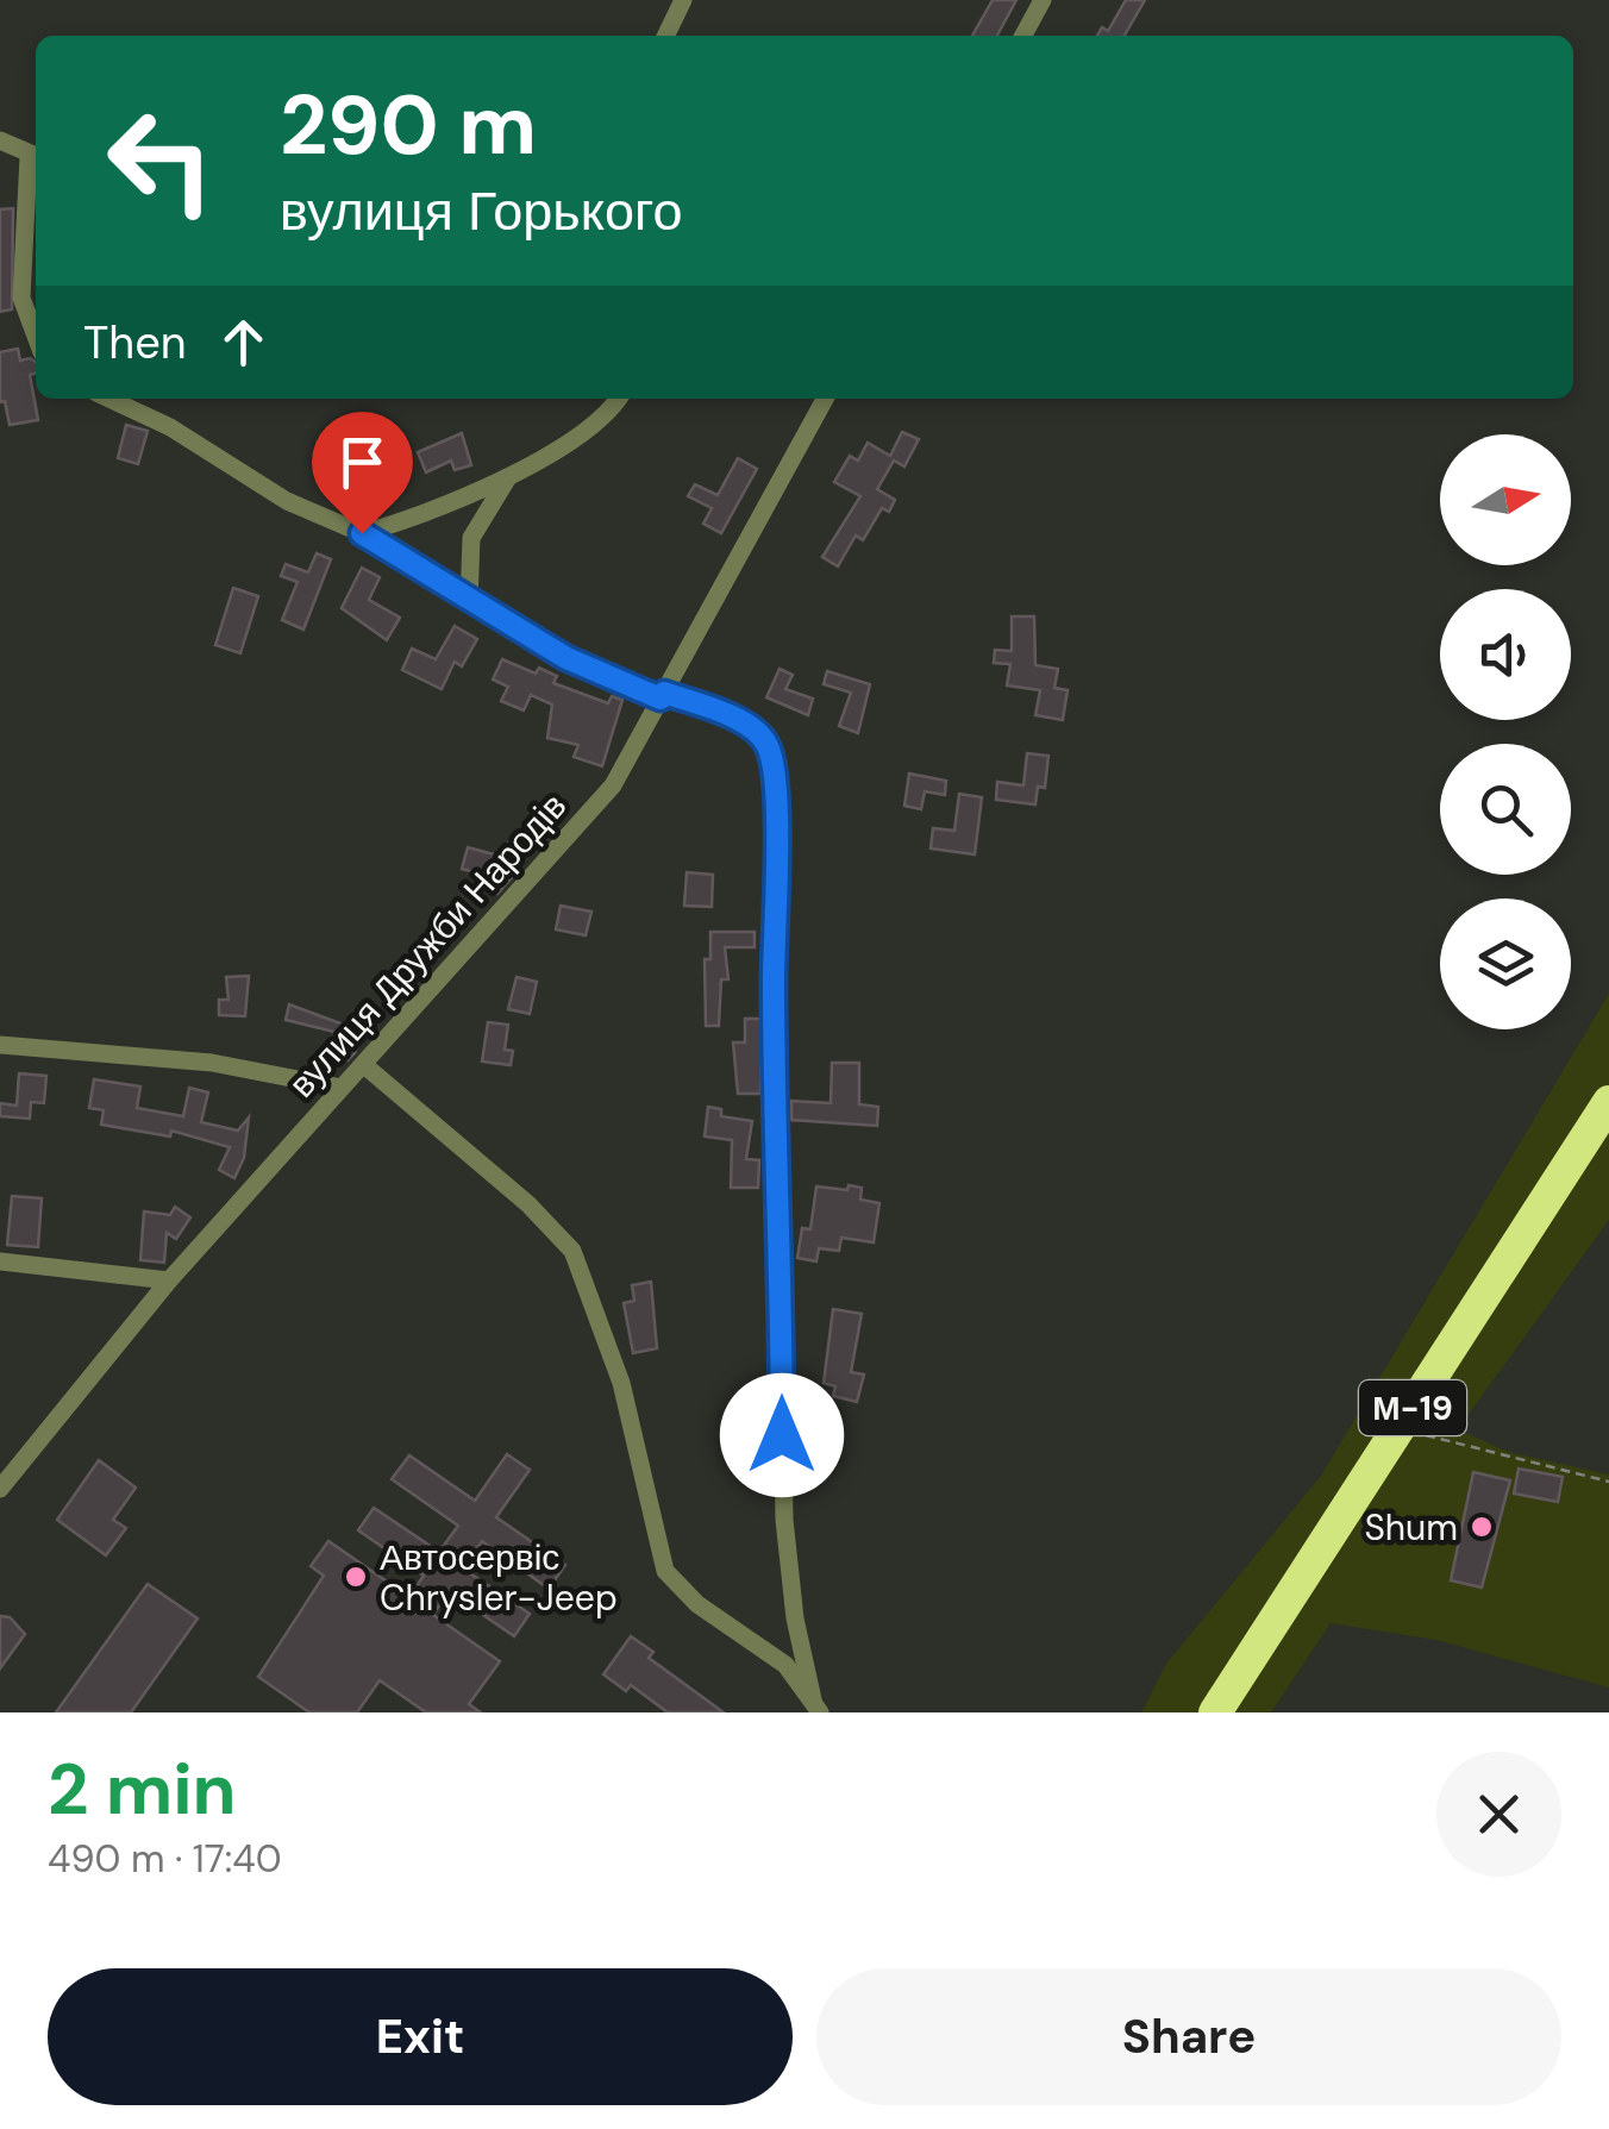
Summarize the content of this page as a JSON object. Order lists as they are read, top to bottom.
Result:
{
  "streets": {
    "highway": ["М-19"],
    "street": ["вулиця Дружби Народів"]
  },
  "places": ["Shum", "Автосервіс Chrysler-Jeep"],
  "north": "right",
  "page": {
    "turn": ["290 m", "вулиця Горького"],
    "then": "Then",
    "heading": ["2 min", "490 m · 17:40"],
    "buttons": ["Exit", "Share"]
  }
}
